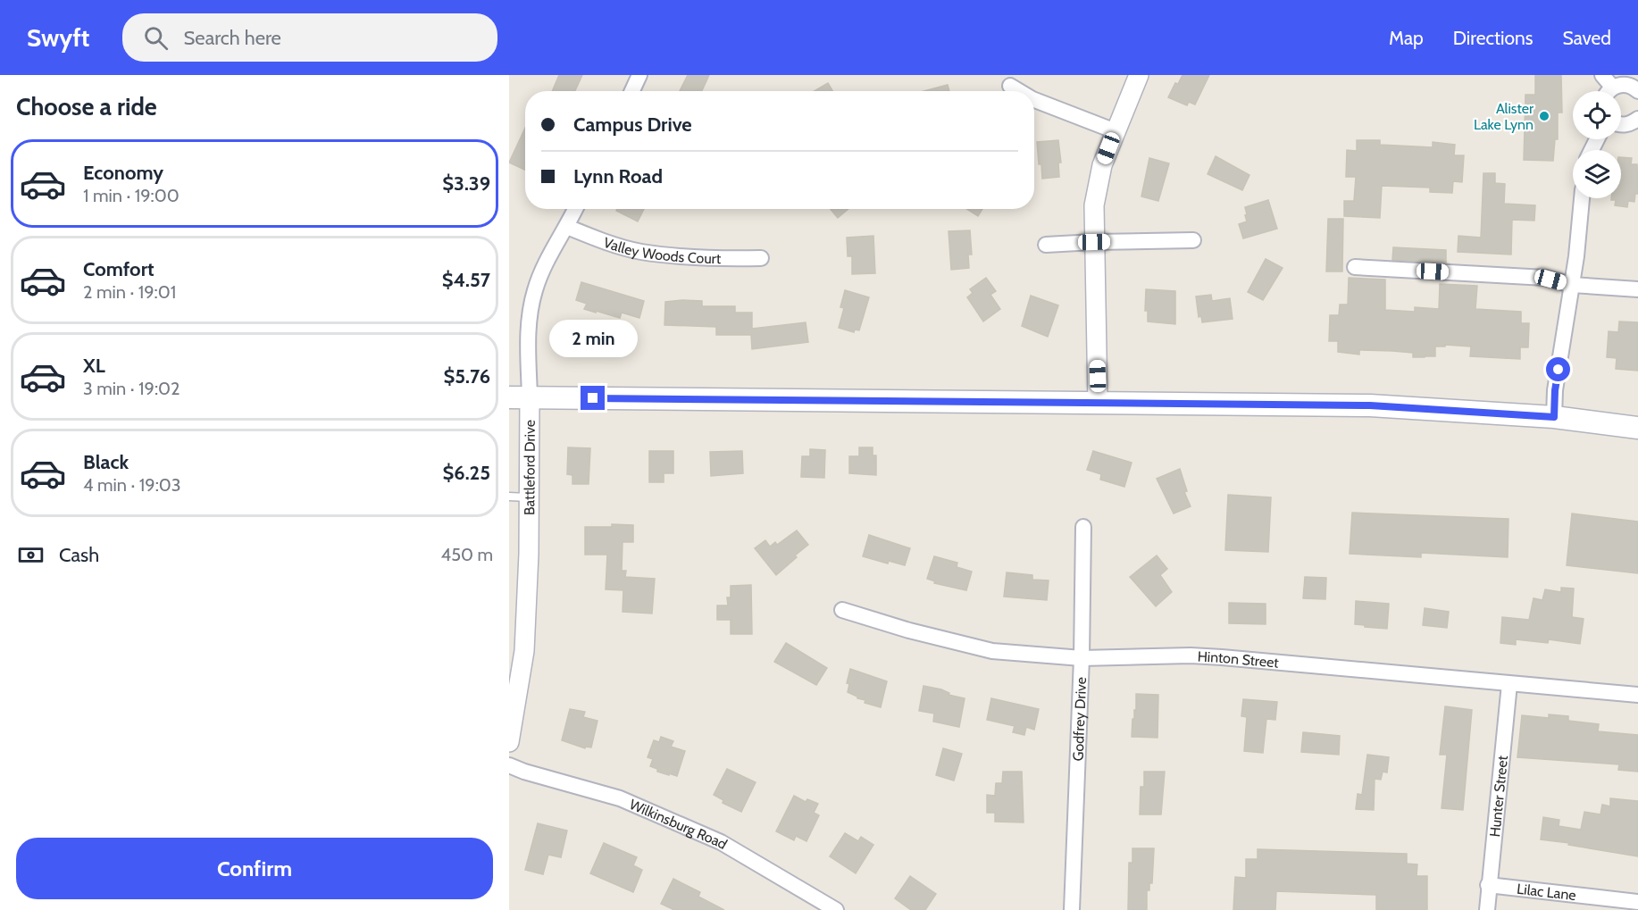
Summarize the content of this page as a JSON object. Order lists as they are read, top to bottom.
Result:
{
  "streets": {
    "street": [
      "Valley Woods Court",
      "Battleford Drive",
      "Hinton Street",
      "Godfrey Drive",
      "Hunter Street",
      "Wilkinsburg Road",
      "Lilac Lane"
    ]
  },
  "crossings": [
    ["Valley Woods Court", "Battleford Drive"],
    ["Hinton Street", "Godfrey Drive"],
    ["Hinton Street", "Hunter Street"],
    ["Hunter Street", "Lilac Lane"]
  ],
  "places": ["Alister Lake Lynn"],
  "page": {
    "header": "Swyft",
    "search": "Search here",
    "nav": ["Map", "Directions", "Saved"],
    "heading": "Choose a ride",
    "banner": ["Campus Drive", "Lynn Road"],
    "list": [
      {
        "name": "Economy",
        "note": "1 min · 19:00",
        "value": "$3.39"
      },
      {
        "name": "Comfort",
        "note": "2 min · 19:01",
        "value": "$4.57"
      },
      {
        "name": "XL",
        "note": "3 min · 19:02",
        "value": "$5.76"
      },
      {
        "name": "Black",
        "note": "4 min · 19:03",
        "value": "$6.25"
      }
    ],
    "bubble": "2 min",
    "pay": ["Cash", "450 m"],
    "buttons": "Confirm"
  }
}
